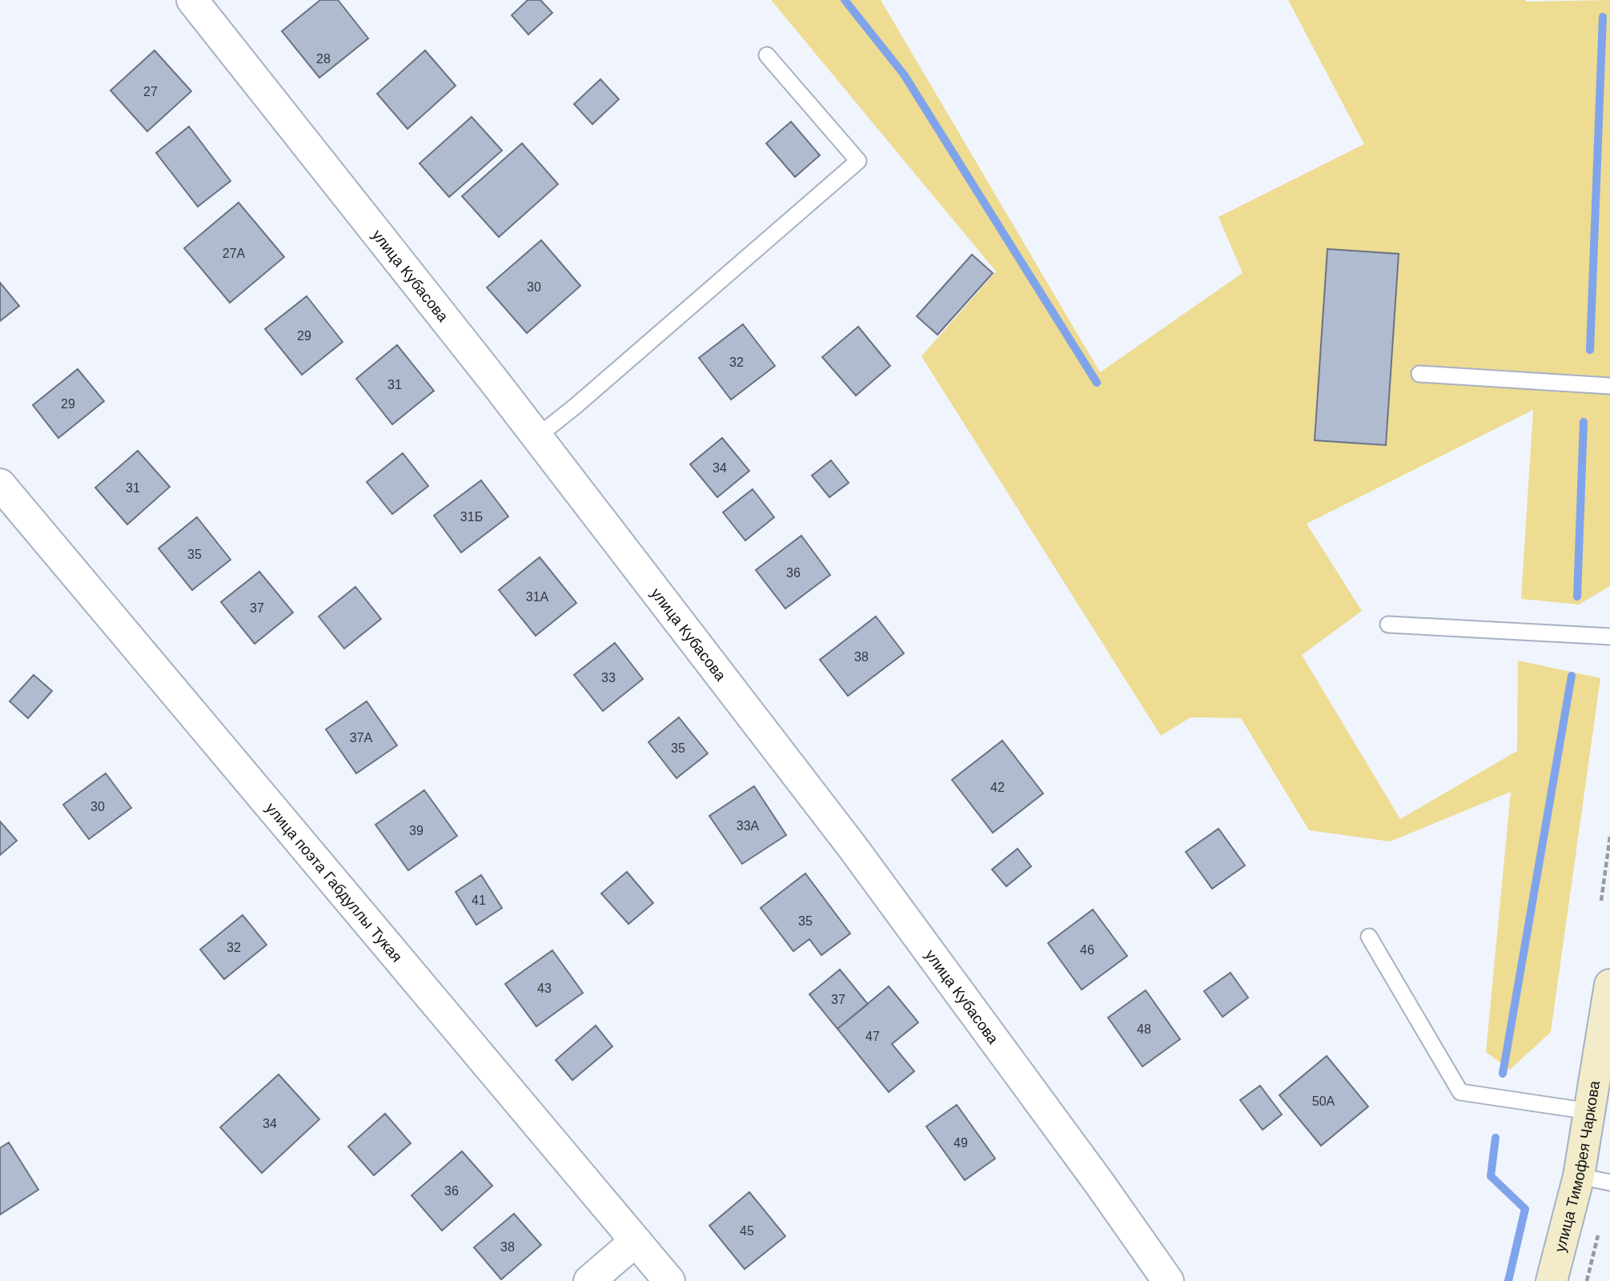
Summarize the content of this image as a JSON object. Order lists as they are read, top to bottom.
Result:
{
  "streets": {
    "main road": ["улица Тимофея Чаркова"],
    "street": ["улица Кубасова", "улица поэта Габдуллы Тукая"]
  },
  "house_numbers": [
    "28",
    "27",
    "27А",
    "30",
    "29",
    "32",
    "31",
    "29",
    "34",
    "31",
    "31Б",
    "35",
    "36",
    "31А",
    "37",
    "38",
    "33",
    "37А",
    "35",
    "42",
    "30",
    "33А",
    "39",
    "41",
    "35",
    "32",
    "46",
    "43",
    "37",
    "48",
    "47",
    "50А",
    "34",
    "49",
    "36",
    "45",
    "38"
  ]
}
